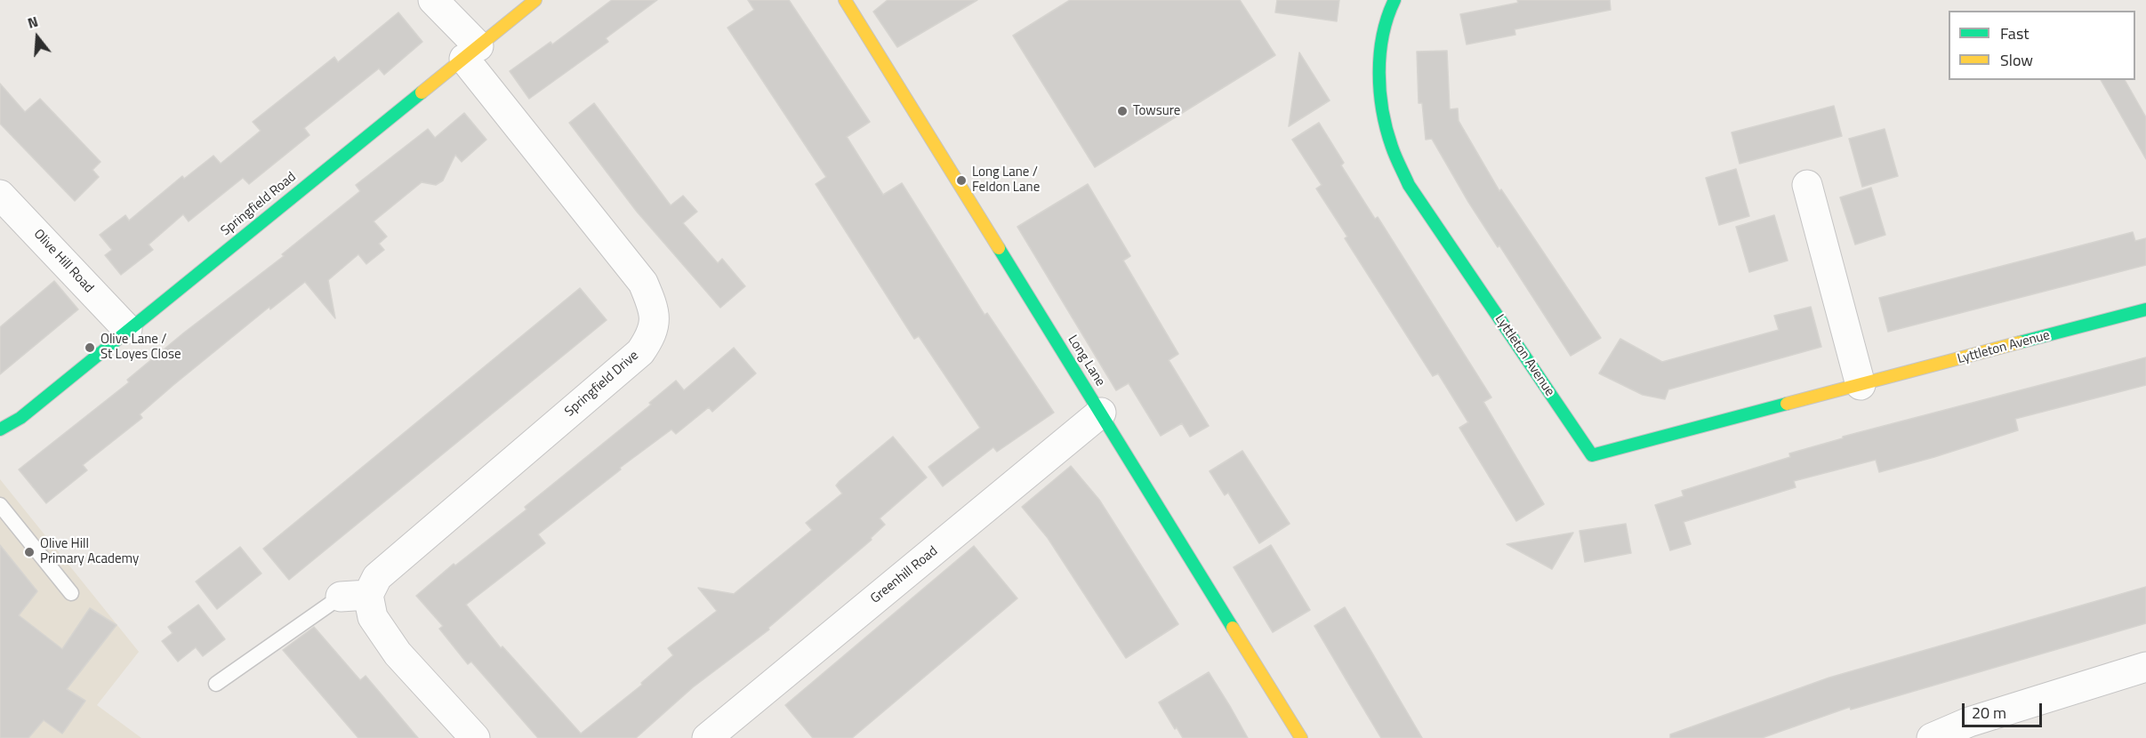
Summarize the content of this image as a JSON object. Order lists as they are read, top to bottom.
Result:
{
  "streets": {
    "street": [
      "Springfield Road",
      "Olive Hill Road",
      "Lyttleton Avenue",
      "Long Lane",
      "Springfield Drive",
      "Greenhill Road"
    ]
  },
  "crossings": [
    ["Springfield Road", "Olive Hill Road"],
    ["Springfield Road", "Springfield Drive"],
    ["Long Lane", "Greenhill Road"]
  ],
  "places": [
    "Towsure",
    "Long Lane / Feldon Lane",
    "Olive Lane / St Loyes Close",
    "Olive Hill Primary Academy"
  ],
  "legend": ["Fast", "Slow"],
  "scale_bar": "20 m",
  "north": "top"
}
